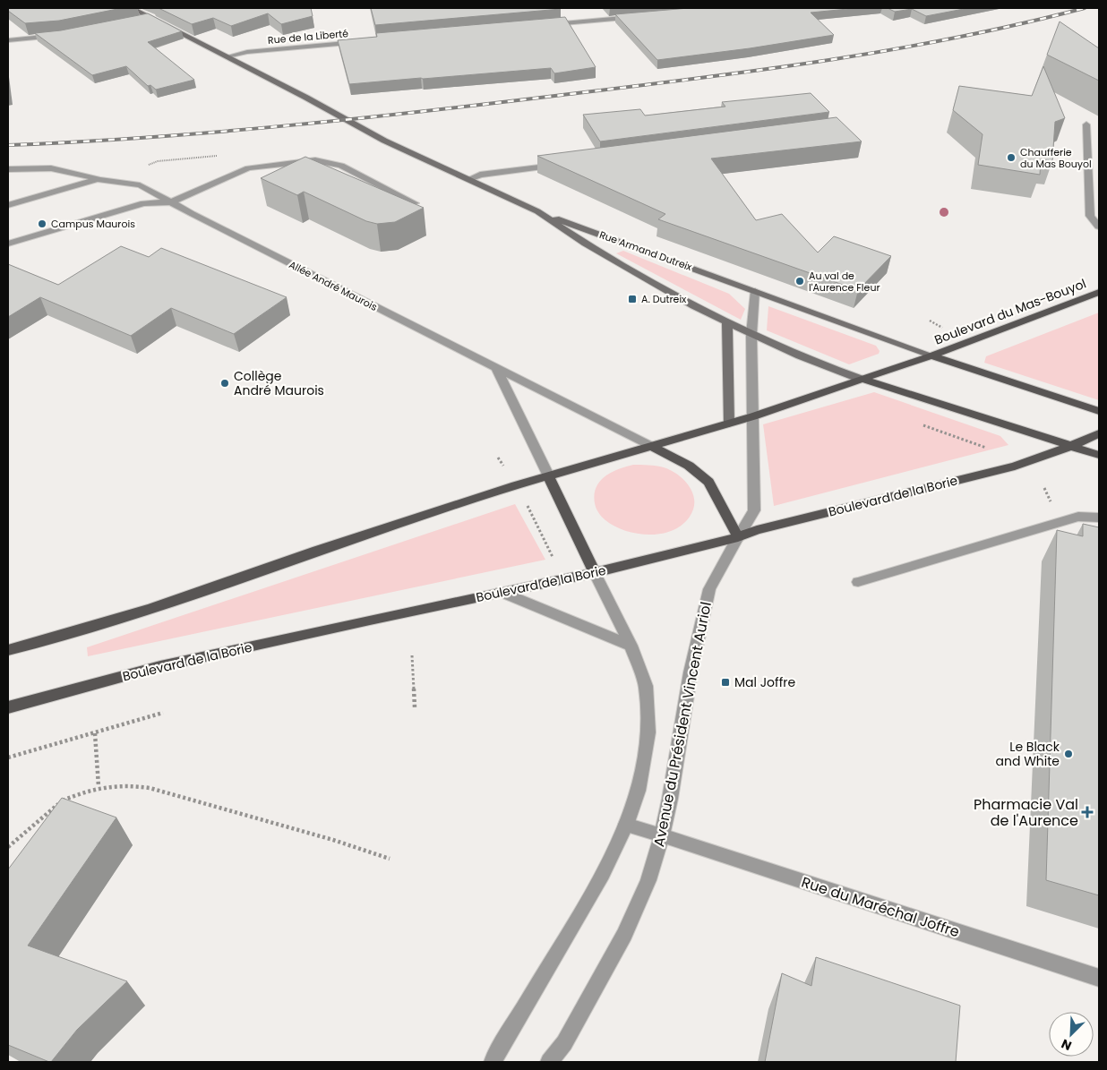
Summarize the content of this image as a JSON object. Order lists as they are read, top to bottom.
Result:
{
  "streets": {
    "main road": [
      "Rue Armand Dutreix",
      "Allée André Maurois",
      "Boulevard du Mas-Bouyol",
      "Boulevard de la Borie"
    ],
    "street": ["Rue de la Liberté", "Avenue du Président Vincent Auriol", "Rue du Maréchal Joffre"]
  },
  "crossings": [
    ["Rue Armand Dutreix", "Boulevard du Mas-Bouyol"],
    ["Allée André Maurois", "Boulevard de la Borie"],
    ["Allée André Maurois", "Avenue du Président Vincent Auriol"],
    ["Boulevard de la Borie", "Avenue du Président Vincent Auriol"],
    ["Avenue du Président Vincent Auriol", "Rue du Maréchal Joffre"]
  ],
  "places": {
    "other": [
      "Chaufferie du Mas Bouyol",
      "Campus Maurois",
      "Au val de l'Aurence Fleur",
      "Collège André Maurois",
      "Le Black and White"
    ],
    "transit": ["A. Dutreix", "Mal Joffre"],
    "health": ["Pharmacie Val de l'Aurence"]
  },
  "north": "bottom left"
}
